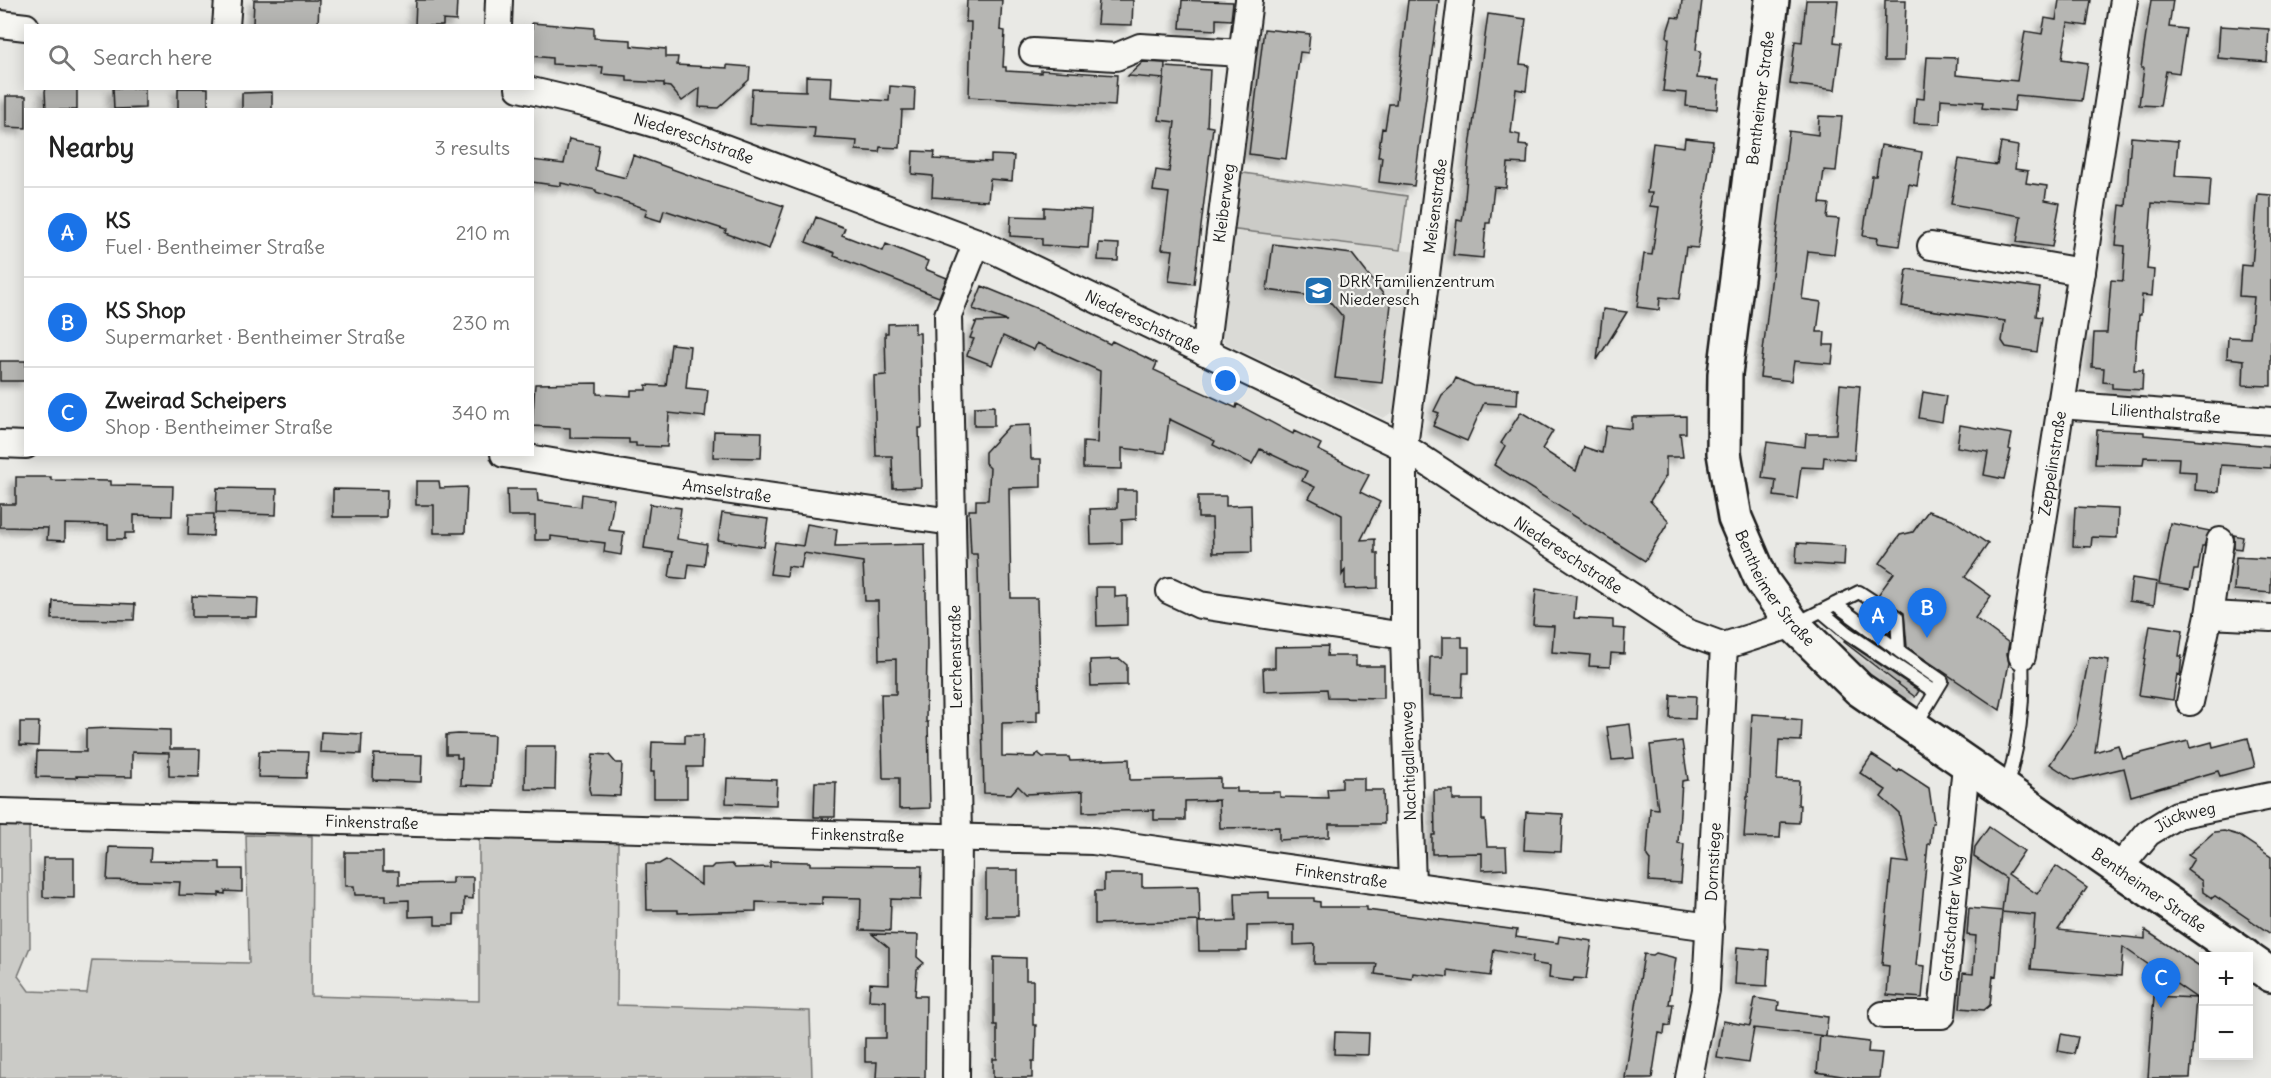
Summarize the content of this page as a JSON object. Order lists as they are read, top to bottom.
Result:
{
  "streets": {
    "main road": ["Bentheimer Straße"],
    "street": [
      "Niedereschstraße",
      "Kleiberweg",
      "Meisenstraße",
      "Lilienthalstraße",
      "Zeppelinstraße",
      "Amselstraße",
      "Lerchenstraße",
      "Nachtigallenweg",
      "Jückweg",
      "Finkenstraße",
      "Dornstiege",
      "Grafschafter Weg"
    ]
  },
  "crossings": [
    ["Bentheimer Straße", "Jückweg"],
    ["Bentheimer Straße", "Grafschafter Weg"],
    ["Niedereschstraße", "Kleiberweg"],
    ["Niedereschstraße", "Meisenstraße"],
    ["Niedereschstraße", "Lerchenstraße"],
    ["Niedereschstraße", "Nachtigallenweg"],
    ["Niedereschstraße", "Dornstiege"],
    ["Meisenstraße", "Nachtigallenweg"],
    ["Lilienthalstraße", "Zeppelinstraße"],
    ["Amselstraße", "Lerchenstraße"],
    ["Lerchenstraße", "Finkenstraße"],
    ["Nachtigallenweg", "Finkenstraße"],
    ["Finkenstraße", "Dornstiege"]
  ],
  "places": {
    "school or university": ["DRK Familienzentrum Niederesch"]
  },
  "page": {
    "search": "Search here",
    "heading": ["Nearby", "3 results"],
    "list": [
      {
        "mark": "A",
        "name": "KS",
        "note": "Fuel · Bentheimer Straße",
        "value": "210 m"
      },
      {
        "mark": "B",
        "name": "KS Shop",
        "note": "Supermarket · Bentheimer Straße",
        "value": "230 m"
      },
      {
        "mark": "C",
        "name": "Zweirad Scheipers",
        "note": "Shop · Bentheimer Straße",
        "value": "340 m"
      }
    ],
    "pins": ["B", "A", "C"],
    "map_buttons": ["+", "−"]
  }
}
